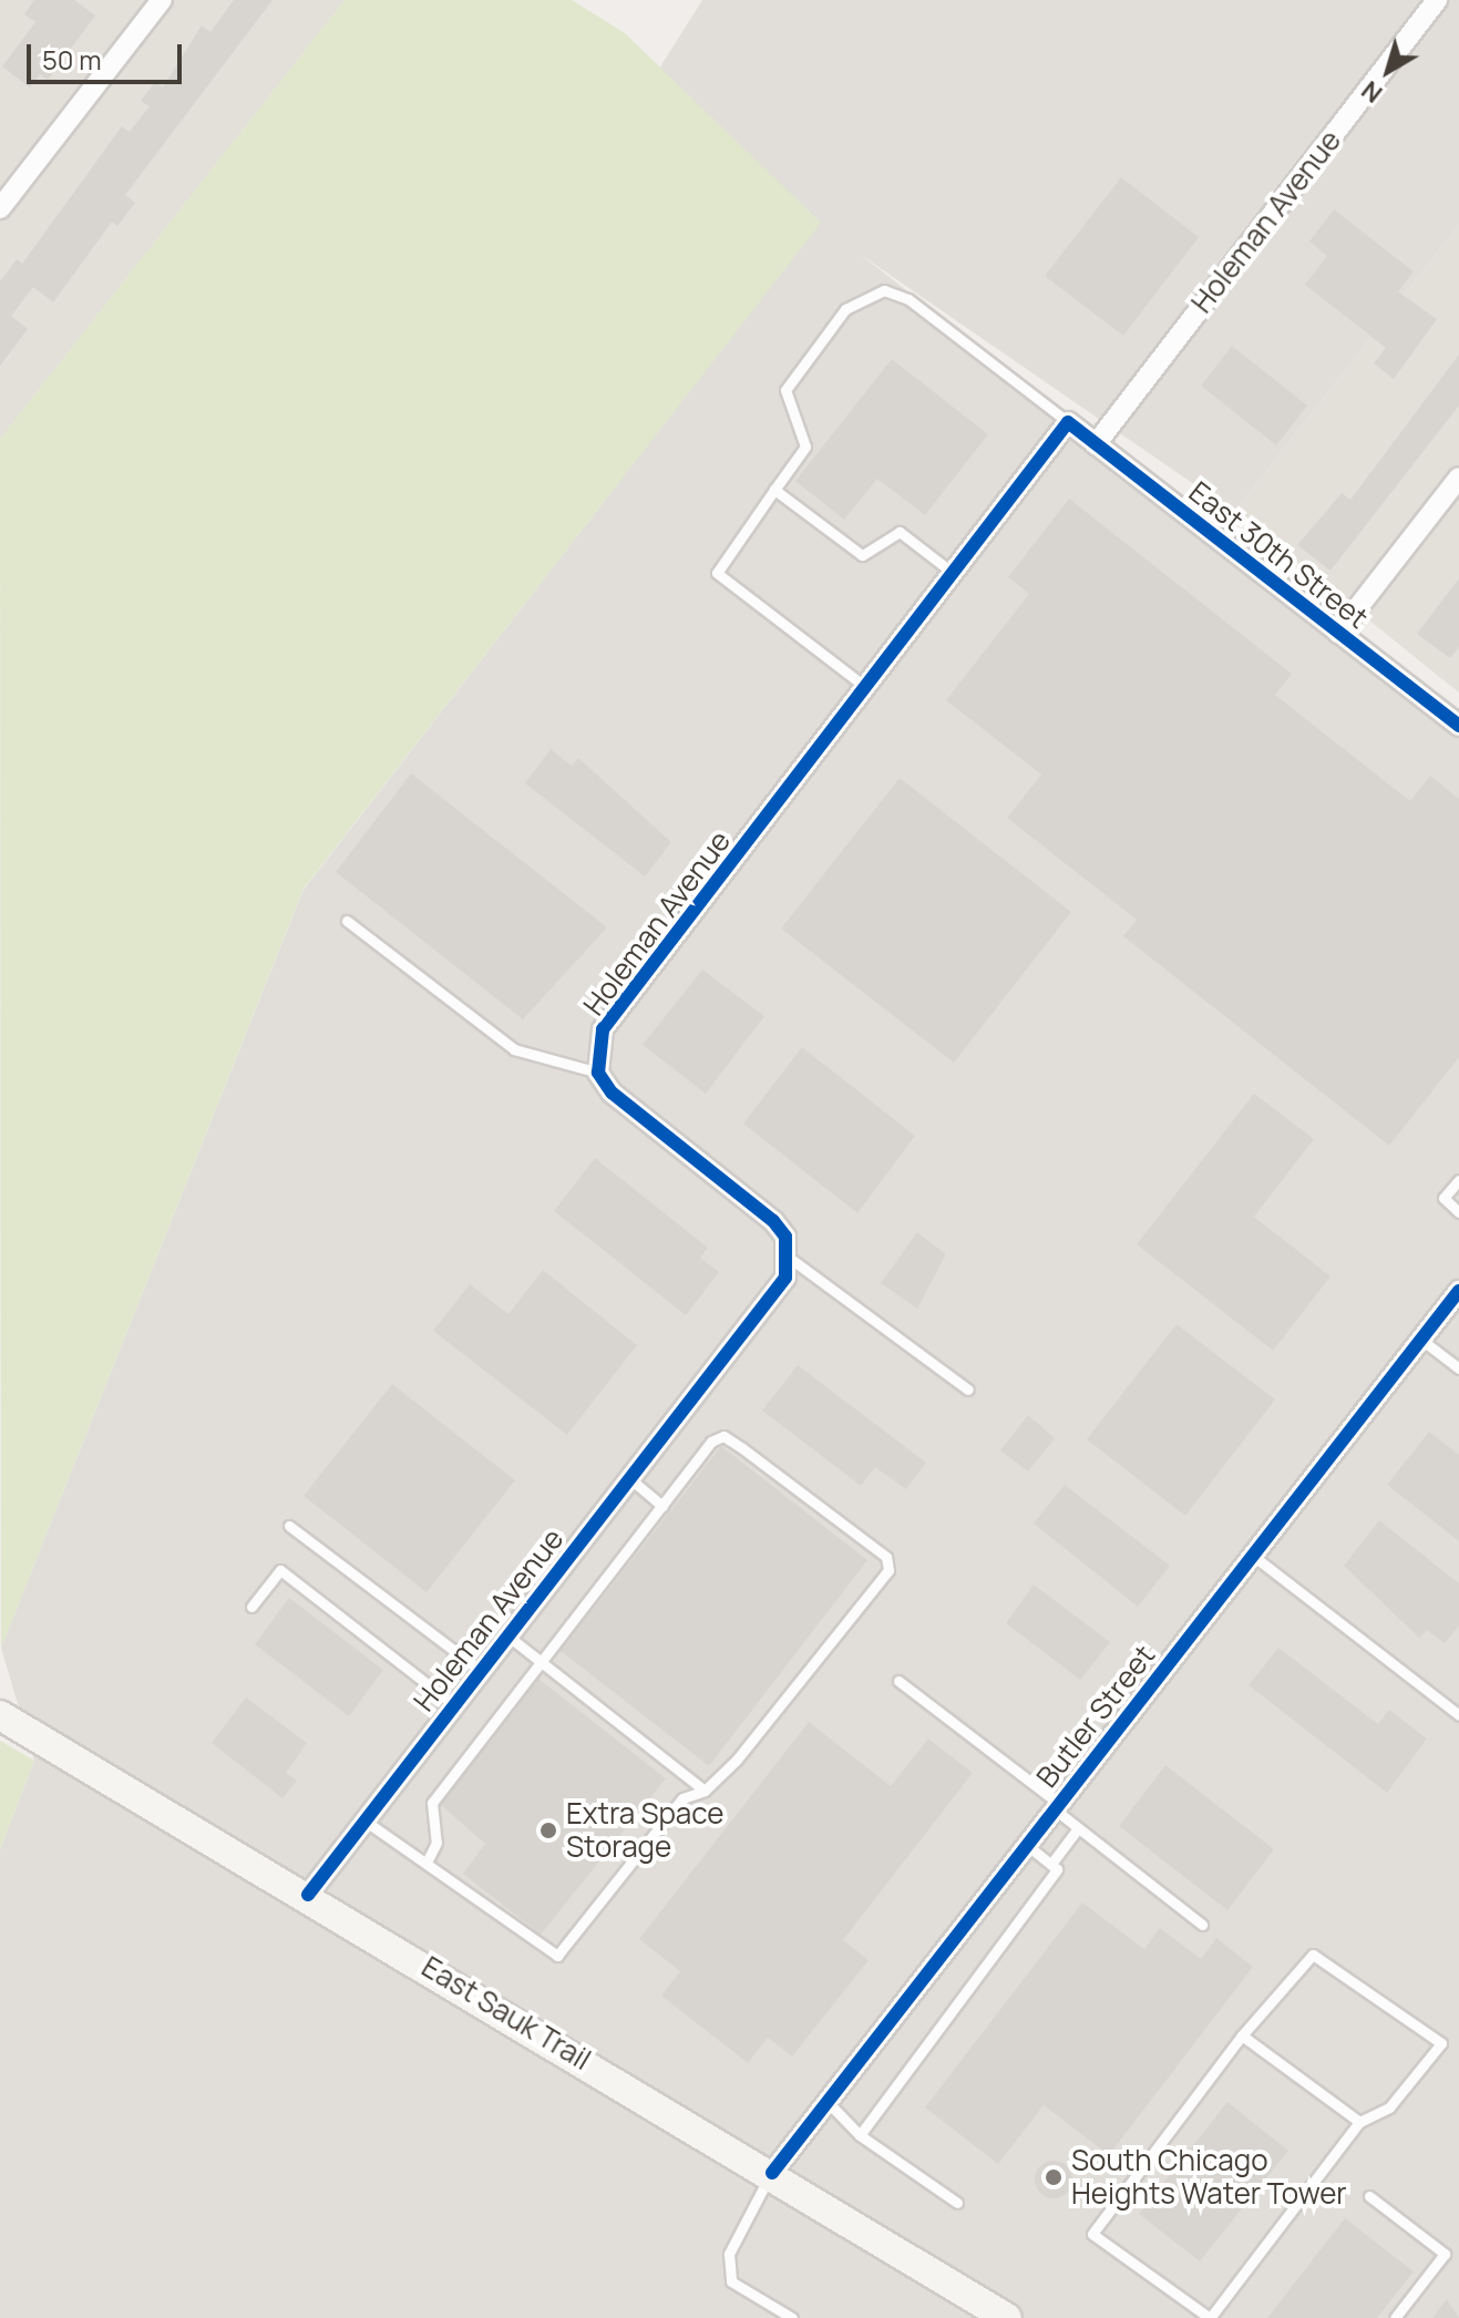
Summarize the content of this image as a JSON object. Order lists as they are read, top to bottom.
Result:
{
  "streets": {
    "main road": ["East Sauk Trail"],
    "street": ["Holeman Avenue", "East 30th Street", "Butler Street"]
  },
  "crossings": [
    ["Holeman Avenue", "East 30th Street"],
    ["Holeman Avenue", "East Sauk Trail"],
    ["Butler Street", "East Sauk Trail"]
  ],
  "places": ["Extra Space Storage", "South Chicago Heights Water Tower"],
  "scale_bar": "50 m",
  "north": "bottom left"
}
